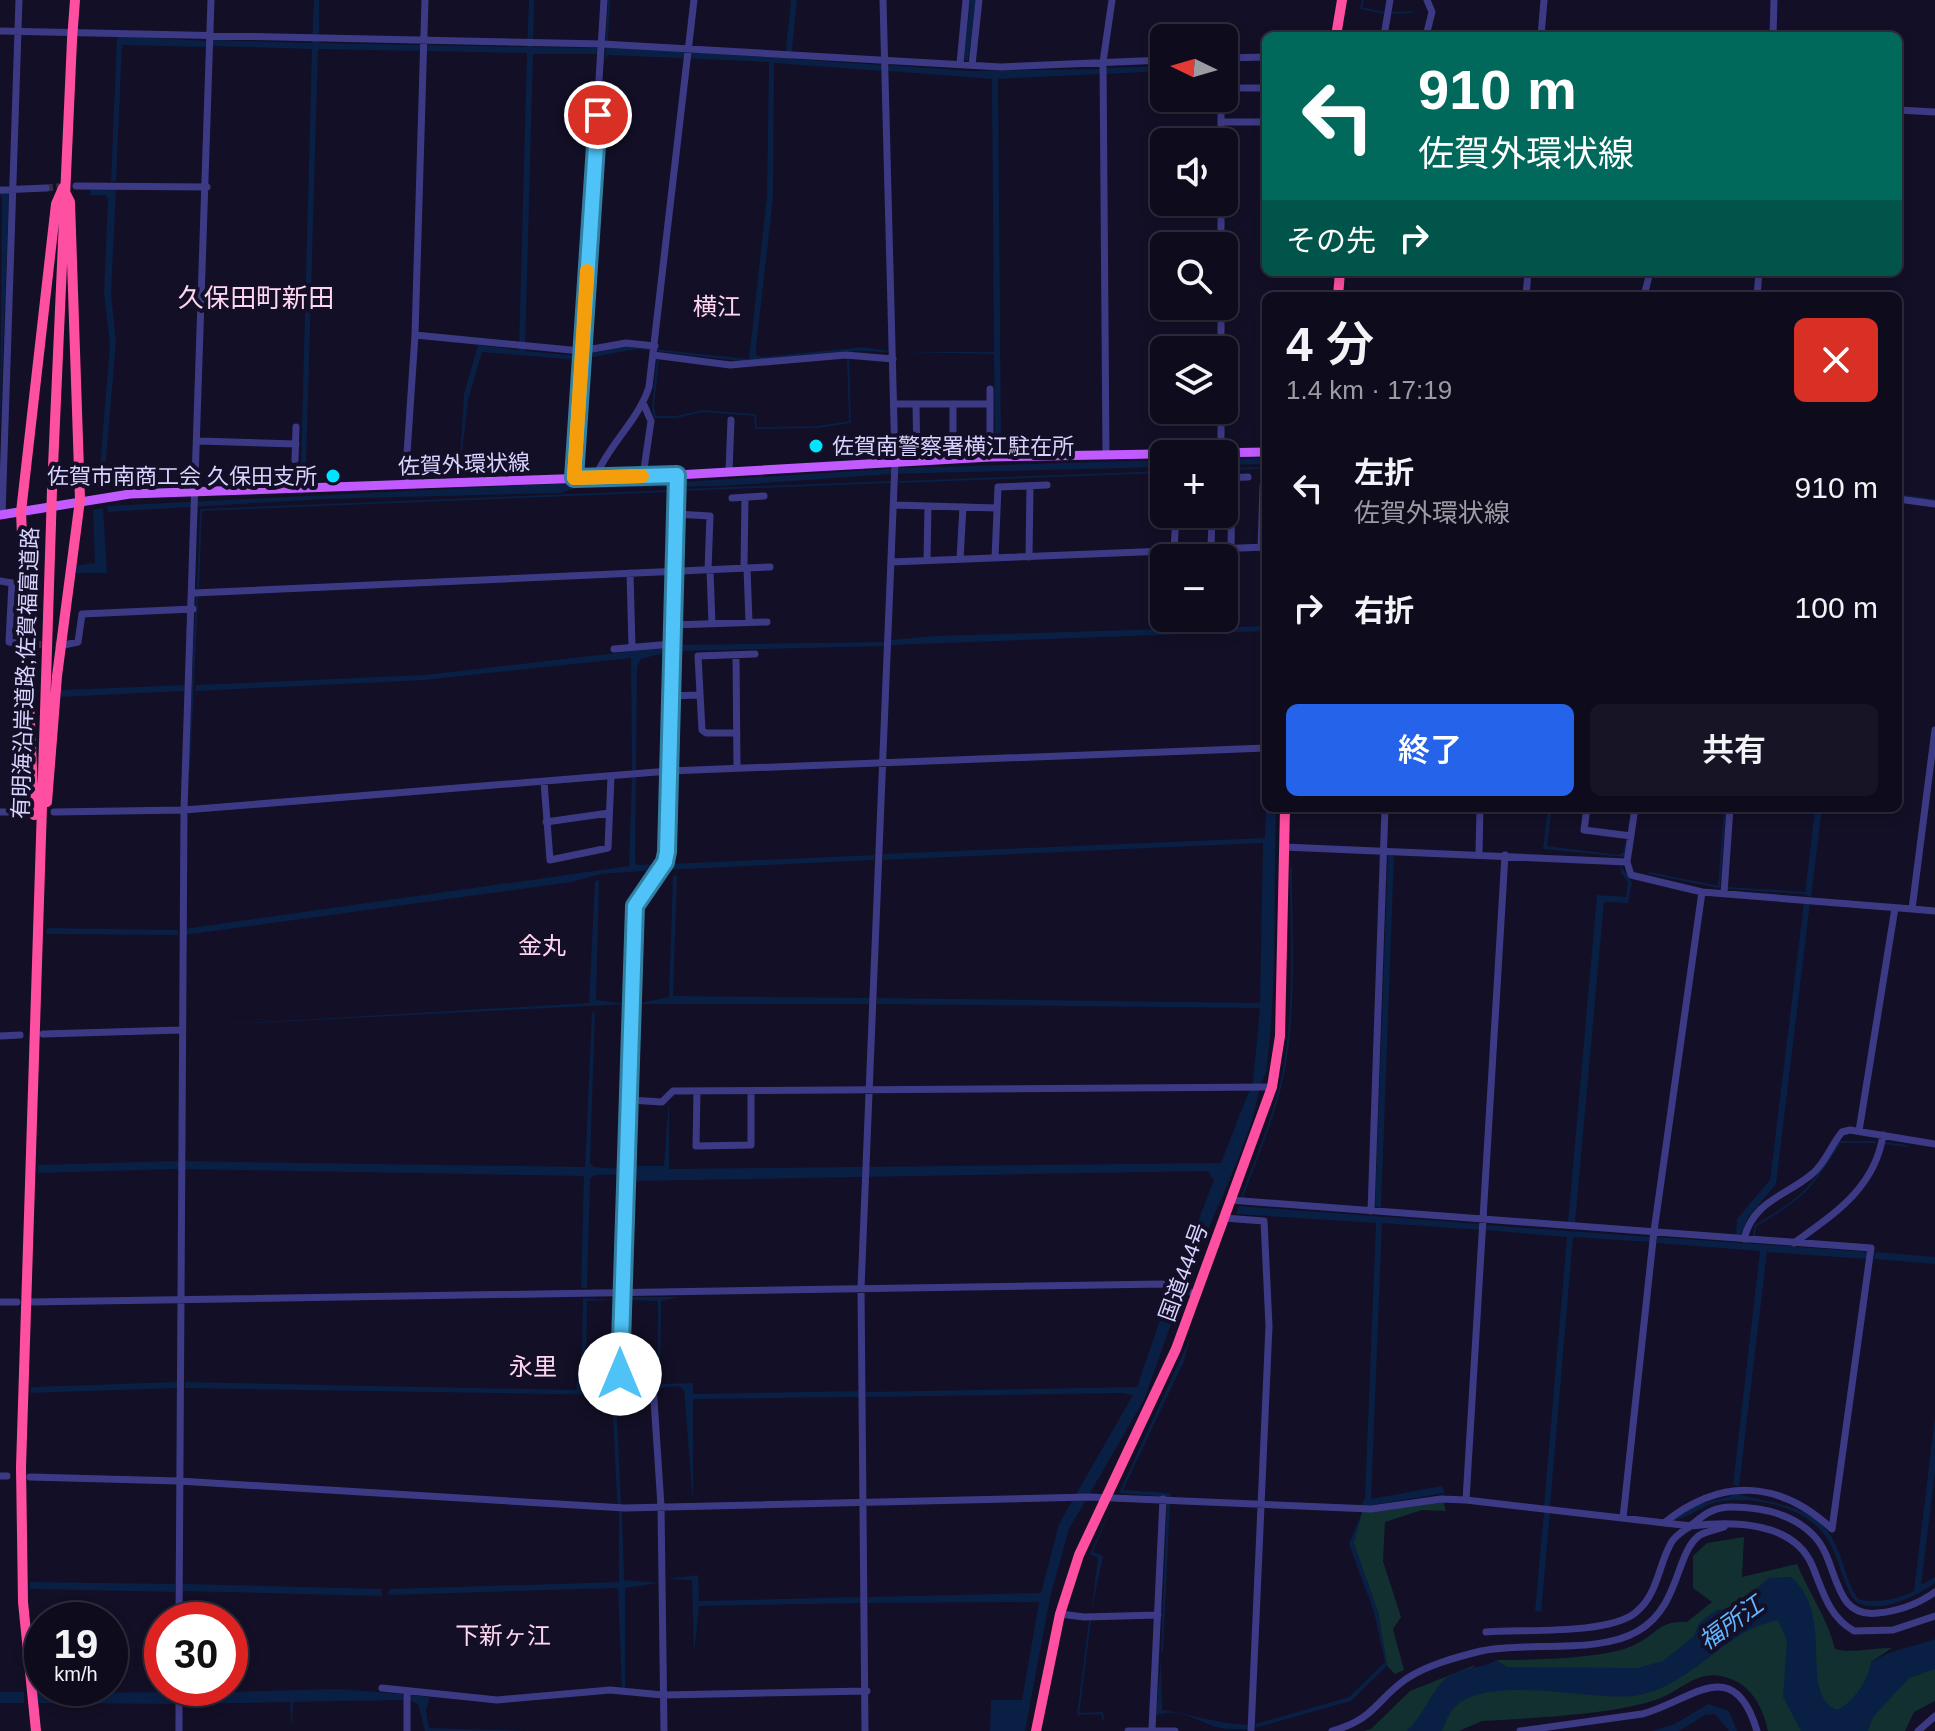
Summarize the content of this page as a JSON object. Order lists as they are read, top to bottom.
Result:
{
  "streets": {
    "highway": ["有明海沿岸道路;佐賀福富道路", "国道444号"],
    "main road": ["佐賀外環状線"]
  },
  "districts": [
    "久保田町新田",
    "横江",
    "金丸",
    "永里",
    "下新ヶ江"
  ],
  "water": ["福所江"],
  "places": ["佐賀南警察署横江駐在所", "佐賀市南商工会 久保田支所"],
  "north": "left",
  "page": {
    "map_buttons": ["+", "−"],
    "turn": ["910 m", "佐賀外環状線"],
    "then": "その先",
    "heading": ["4 分", "1.4 km · 17:19"],
    "list": [
      {
        "name": "左折",
        "note": "佐賀外環状線",
        "value": "910 m"
      },
      {
        "name": "右折",
        "value": "100 m"
      }
    ],
    "buttons": ["終了", "共有"],
    "speed": "19 km/h",
    "limit": "30"
  }
}
